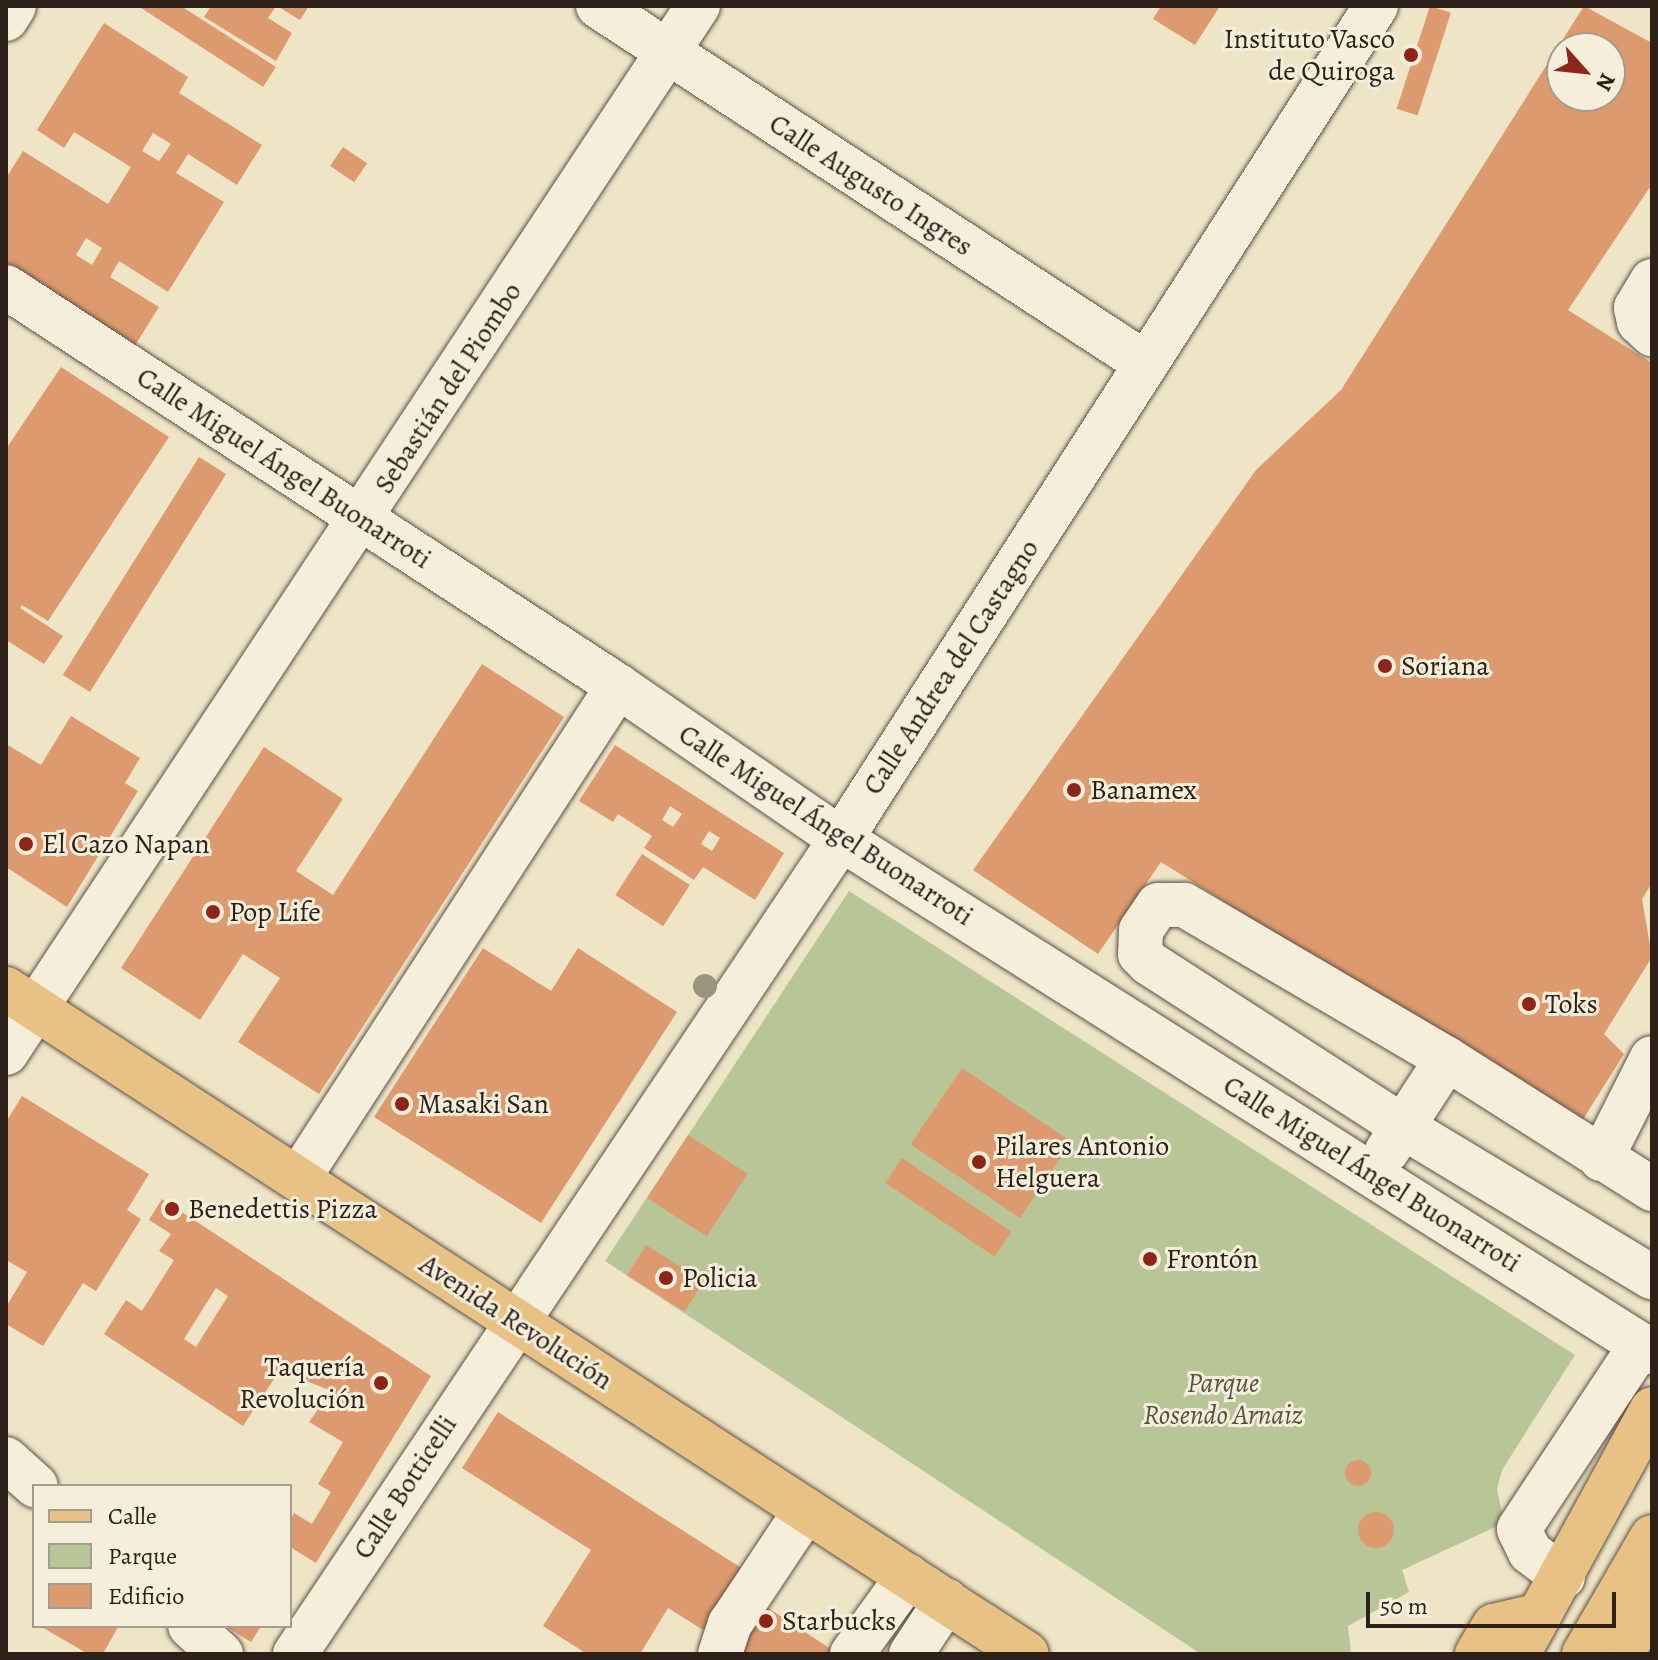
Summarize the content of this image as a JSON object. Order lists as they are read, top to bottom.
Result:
{
  "streets": {
    "main road": ["Avenida Revolución"],
    "street": [
      "Calle Augusto Ingres",
      "Sebastián del Piombo",
      "Calle Miguel Ángel Buonarroti",
      "Calle Andrea del Castagno",
      "Calle Botticelli"
    ]
  },
  "crossings": [
    ["Calle Augusto Ingres", "Sebastián del Piombo"],
    ["Calle Augusto Ingres", "Calle Andrea del Castagno"],
    ["Sebastián del Piombo", "Calle Miguel Ángel Buonarroti"],
    ["Sebastián del Piombo", "Avenida Revolución"],
    ["Calle Miguel Ángel Buonarroti", "Calle Andrea del Castagno"],
    ["Calle Andrea del Castagno", "Avenida Revolución"],
    ["Calle Andrea del Castagno", "Calle Botticelli"],
    ["Avenida Revolución", "Calle Botticelli"]
  ],
  "parks": ["Parque Rosendo Arnaiz"],
  "places": [
    "Instituto Vasco de Quiroga",
    "Soriana",
    "Banamex",
    "El Cazo Napan",
    "Pop Life",
    "Toks",
    "Masaki San",
    "Pilares Antonio Helguera",
    "Benedettis Pizza",
    "Frontón",
    "Policia",
    "Taquería Revolución",
    "Starbucks"
  ],
  "legend": ["Calle", "Parque", "Edificio"],
  "scale_bar": "50 m",
  "north": "bottom right"
}
